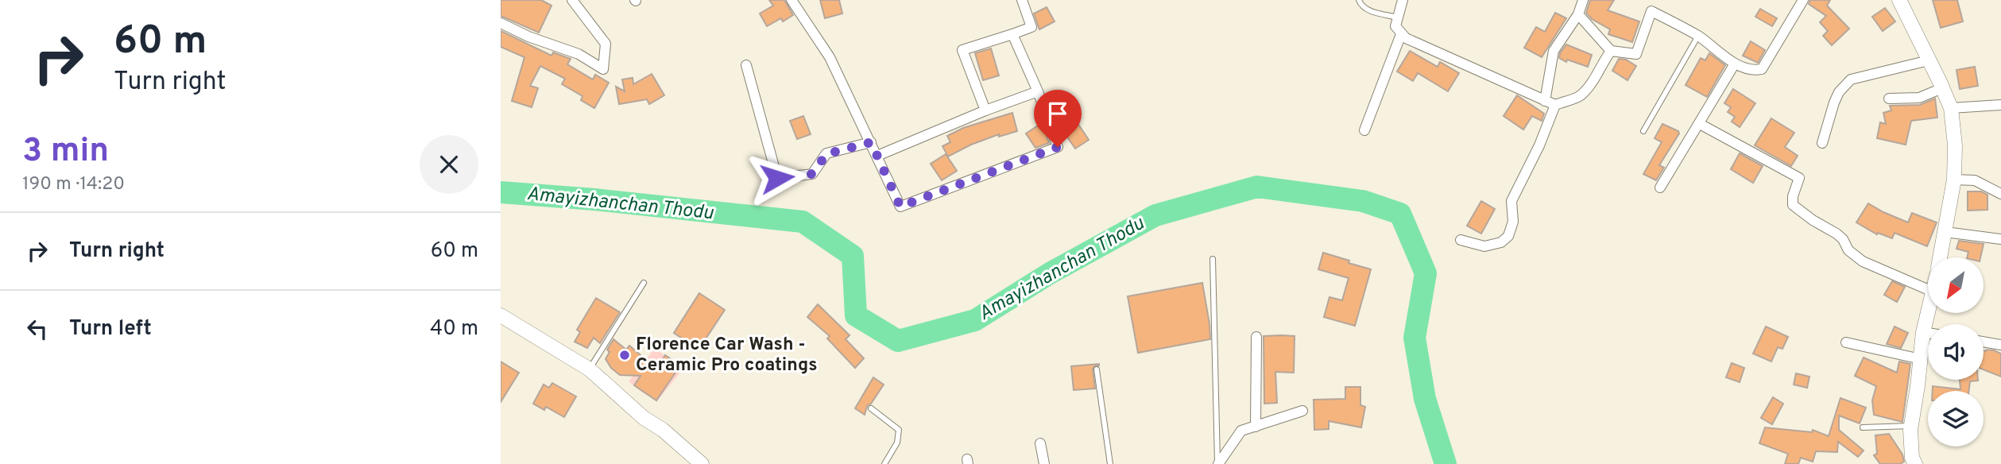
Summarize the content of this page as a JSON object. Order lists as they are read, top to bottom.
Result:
{
  "water": ["Amayizhanchan Thodu"],
  "places": ["Florence Car Wash - Ceramic Pro coatings"],
  "north": "bottom left",
  "page": {
    "turn": ["60 m", "Turn right"],
    "heading": ["3 min", "190 m · 14:20"],
    "list": [
      {
        "name": "Turn right",
        "value": "60 m"
      },
      {
        "name": "Turn left",
        "value": "40 m"
      }
    ]
  }
}
